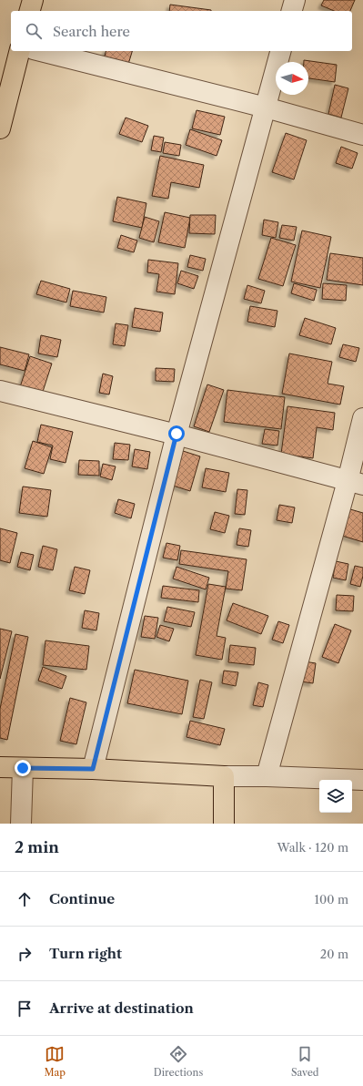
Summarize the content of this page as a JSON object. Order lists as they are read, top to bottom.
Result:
{
  "north": "right",
  "page": {
    "search": "Search here",
    "heading": ["2 min", "Walk · 120 m"],
    "list": [
      ["Continue", "100 m"],
      ["Turn right", "20 m"],
      "Arrive at destination"
    ],
    "nav": ["Map", "Directions", "Saved"]
  }
}
